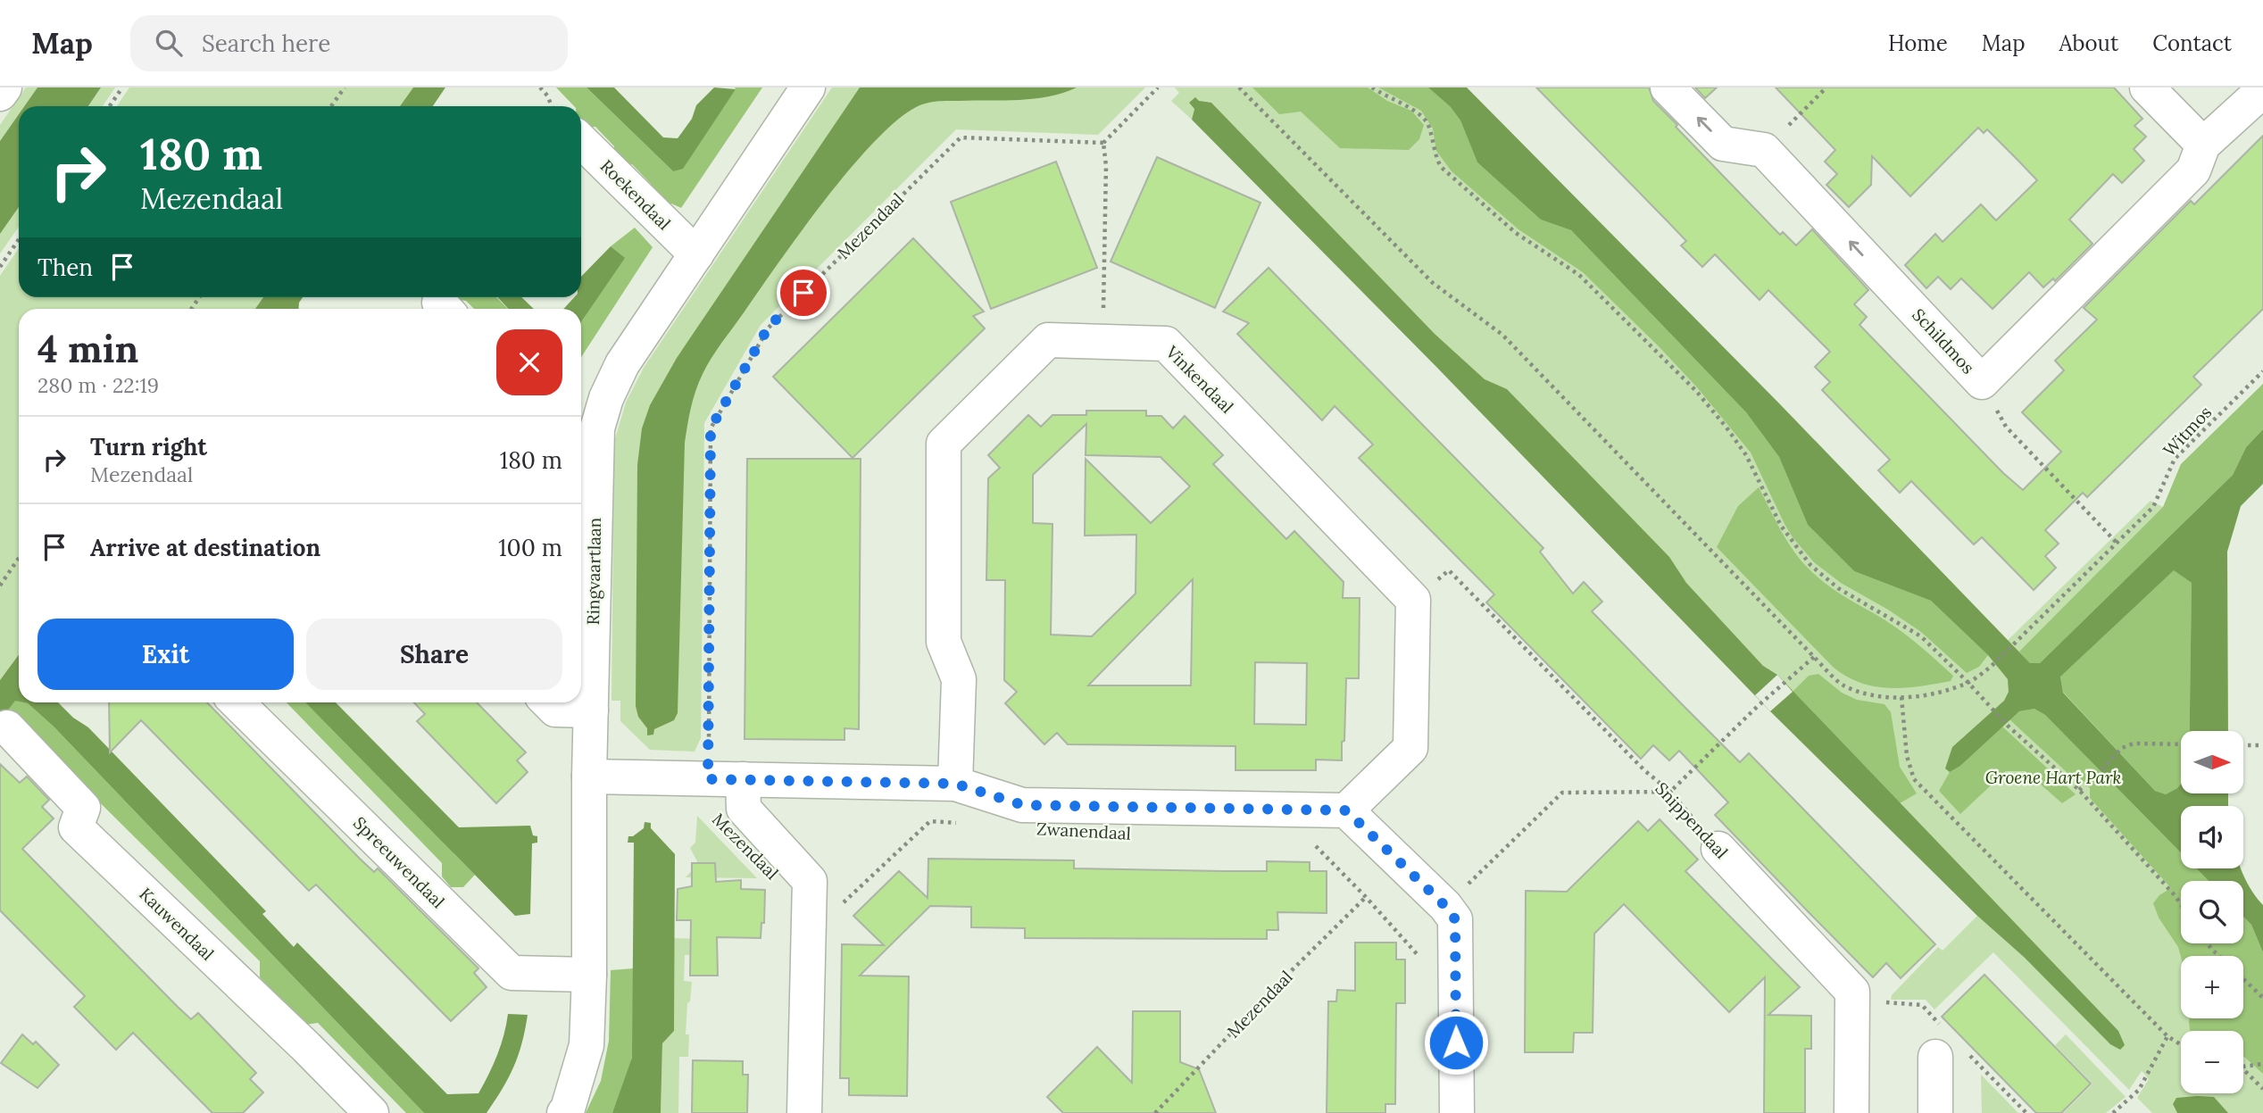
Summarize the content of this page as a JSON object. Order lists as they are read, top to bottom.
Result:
{
  "streets": {
    "street": [
      "Roekendaal",
      "Mezendaal",
      "Schildmos",
      "Vinkendaal",
      "Ringvaartlaan",
      "Snippendaal",
      "Zwanendaal",
      "Spreeuwendaal",
      "Kauwendaal"
    ],
    "path": ["Witmos"]
  },
  "crossings": [
    ["Roekendaal", "Ringvaartlaan"],
    ["Mezendaal", "Zwanendaal"],
    ["Vinkendaal", "Snippendaal"],
    ["Vinkendaal", "Zwanendaal"],
    ["Ringvaartlaan", "Zwanendaal"],
    ["Ringvaartlaan", "Spreeuwendaal"]
  ],
  "one_way": ["Schildmos"],
  "parks": ["Groene Hart Park"],
  "north": "right",
  "page": {
    "header": "Map",
    "search": "Search here",
    "nav": [
      "Home",
      "Map",
      "About",
      "Contact"
    ],
    "turn": ["180 m", "Mezendaal"],
    "then": "Then",
    "heading": ["4 min", "280 m · 22:19"],
    "list": [
      {
        "name": "Turn right",
        "note": "Mezendaal",
        "value": "180 m"
      },
      {
        "name": "Arrive at destination",
        "value": "100 m"
      }
    ],
    "buttons": ["Exit", "Share"],
    "map_buttons": ["+", "−"]
  }
}
